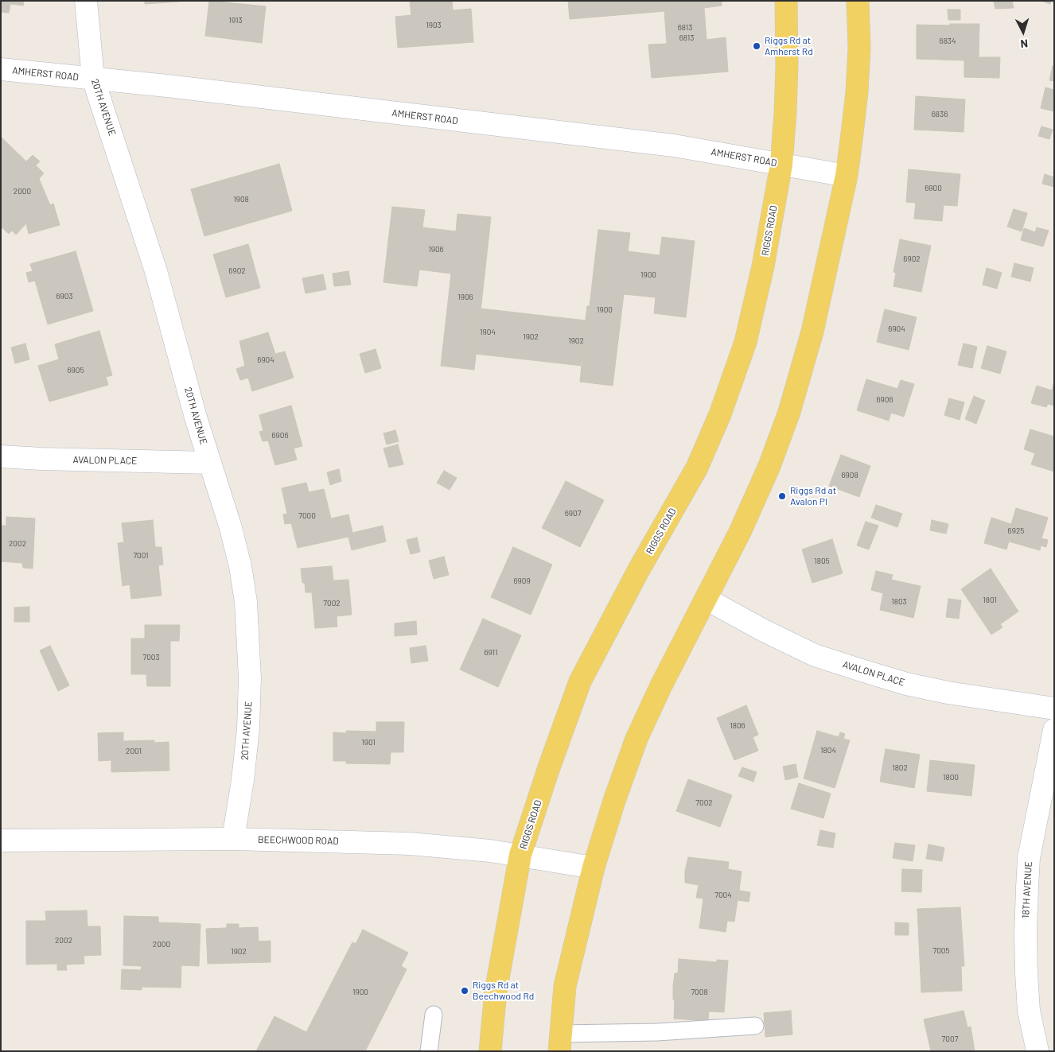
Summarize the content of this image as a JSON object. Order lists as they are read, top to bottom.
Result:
{
  "streets": {
    "main road": ["RIGGS ROAD"],
    "street": [
      "AMHERST ROAD",
      "20TH AVENUE",
      "AVALON PLACE",
      "BEECHWOOD ROAD",
      "18TH AVENUE"
    ]
  },
  "crossings": [
    ["AMHERST ROAD", "20TH AVENUE"],
    ["AMHERST ROAD", "RIGGS ROAD"],
    ["20TH AVENUE", "AVALON PLACE"],
    ["20TH AVENUE", "BEECHWOOD ROAD"],
    ["RIGGS ROAD", "BEECHWOOD ROAD"]
  ],
  "places": ["Riggs Rd at Amherst Rd", "Riggs Rd at Avalon Pl", "Riggs Rd at Beechwood Rd"],
  "house_numbers": [
    "1913",
    "1903",
    "6813",
    "6813",
    "6834",
    "6836",
    "6900",
    "2000",
    "1908",
    "1906",
    "6902",
    "6902",
    "1900",
    "6903",
    "1906",
    "1900",
    "6904",
    "1904",
    "1902",
    "1902",
    "6904",
    "6905",
    "6906",
    "6906",
    "6908",
    "6907",
    "7000",
    "6925",
    "2002",
    "7001",
    "1805",
    "6909",
    "1801",
    "1803",
    "7002",
    "6911",
    "7003",
    "1806",
    "1901",
    "1804",
    "2001",
    "1802",
    "1800",
    "7002",
    "7004",
    "2002",
    "2000",
    "7005",
    "1902",
    "1900",
    "7008",
    "7007"
  ],
  "north": "bottom"
}
